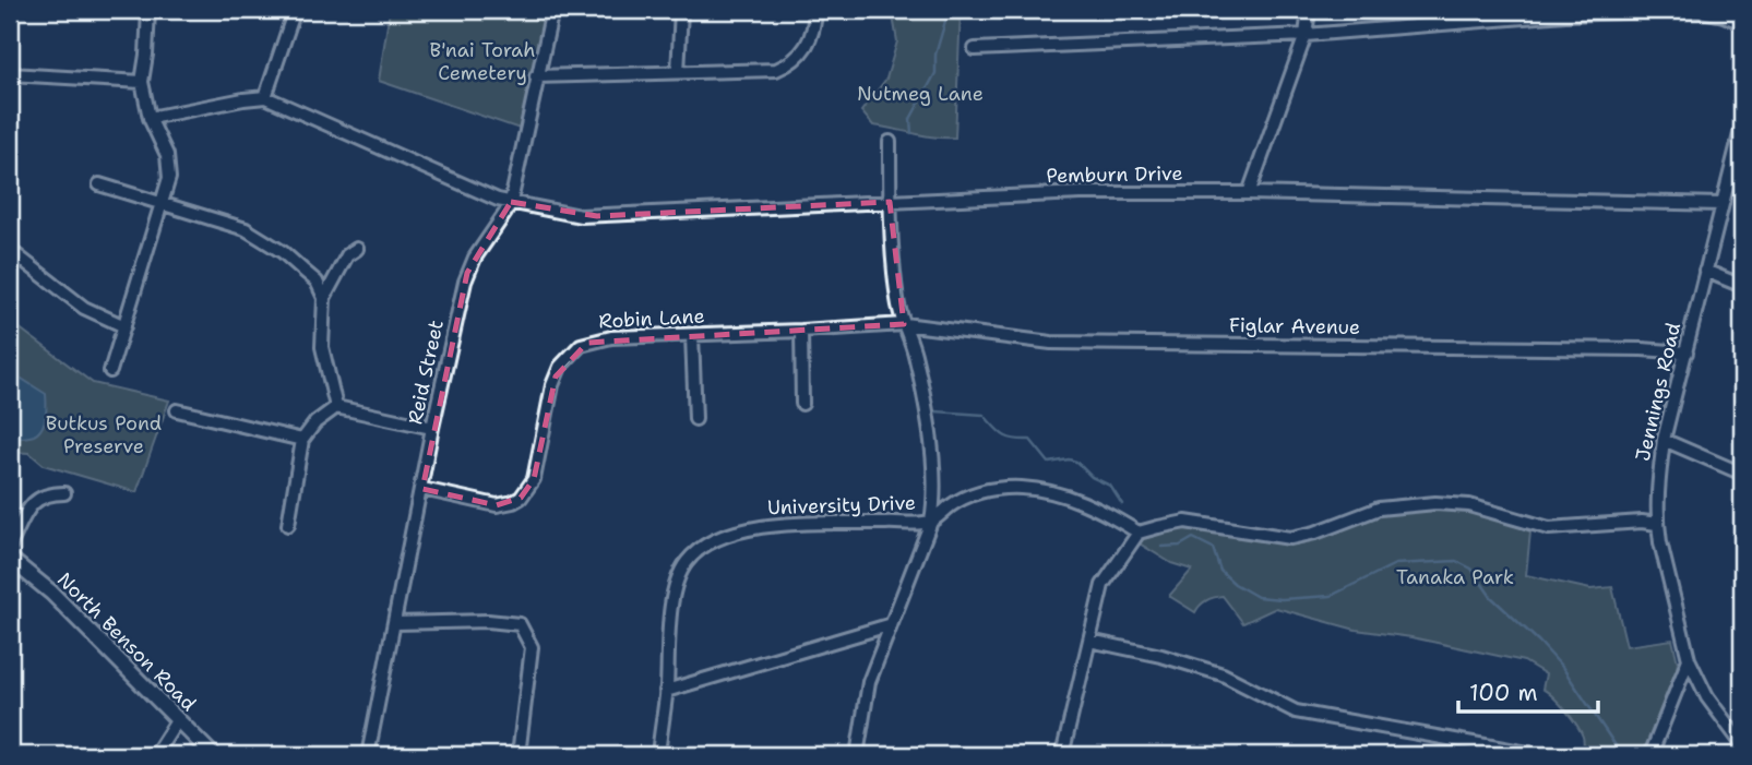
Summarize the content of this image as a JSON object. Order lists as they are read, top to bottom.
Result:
{
  "streets": {
    "main road": ["North Benson Road"],
    "street": [
      "Pemburn Drive",
      "Robin Lane",
      "Figlar Avenue",
      "Reid Street",
      "Jennings Road",
      "University Drive"
    ]
  },
  "crossings": [
    ["Pemburn Drive", "Reid Street"],
    ["Pemburn Drive", "Jennings Road"],
    ["Robin Lane", "Figlar Avenue"],
    ["Robin Lane", "Reid Street"],
    ["Figlar Avenue", "Jennings Road"]
  ],
  "parks": [
    "B'nai Torah Cemetery",
    "Nutmeg Lane",
    "Butkus Pond Preserve",
    "Tanaka Park"
  ],
  "scale_bar": "100 m"
}
